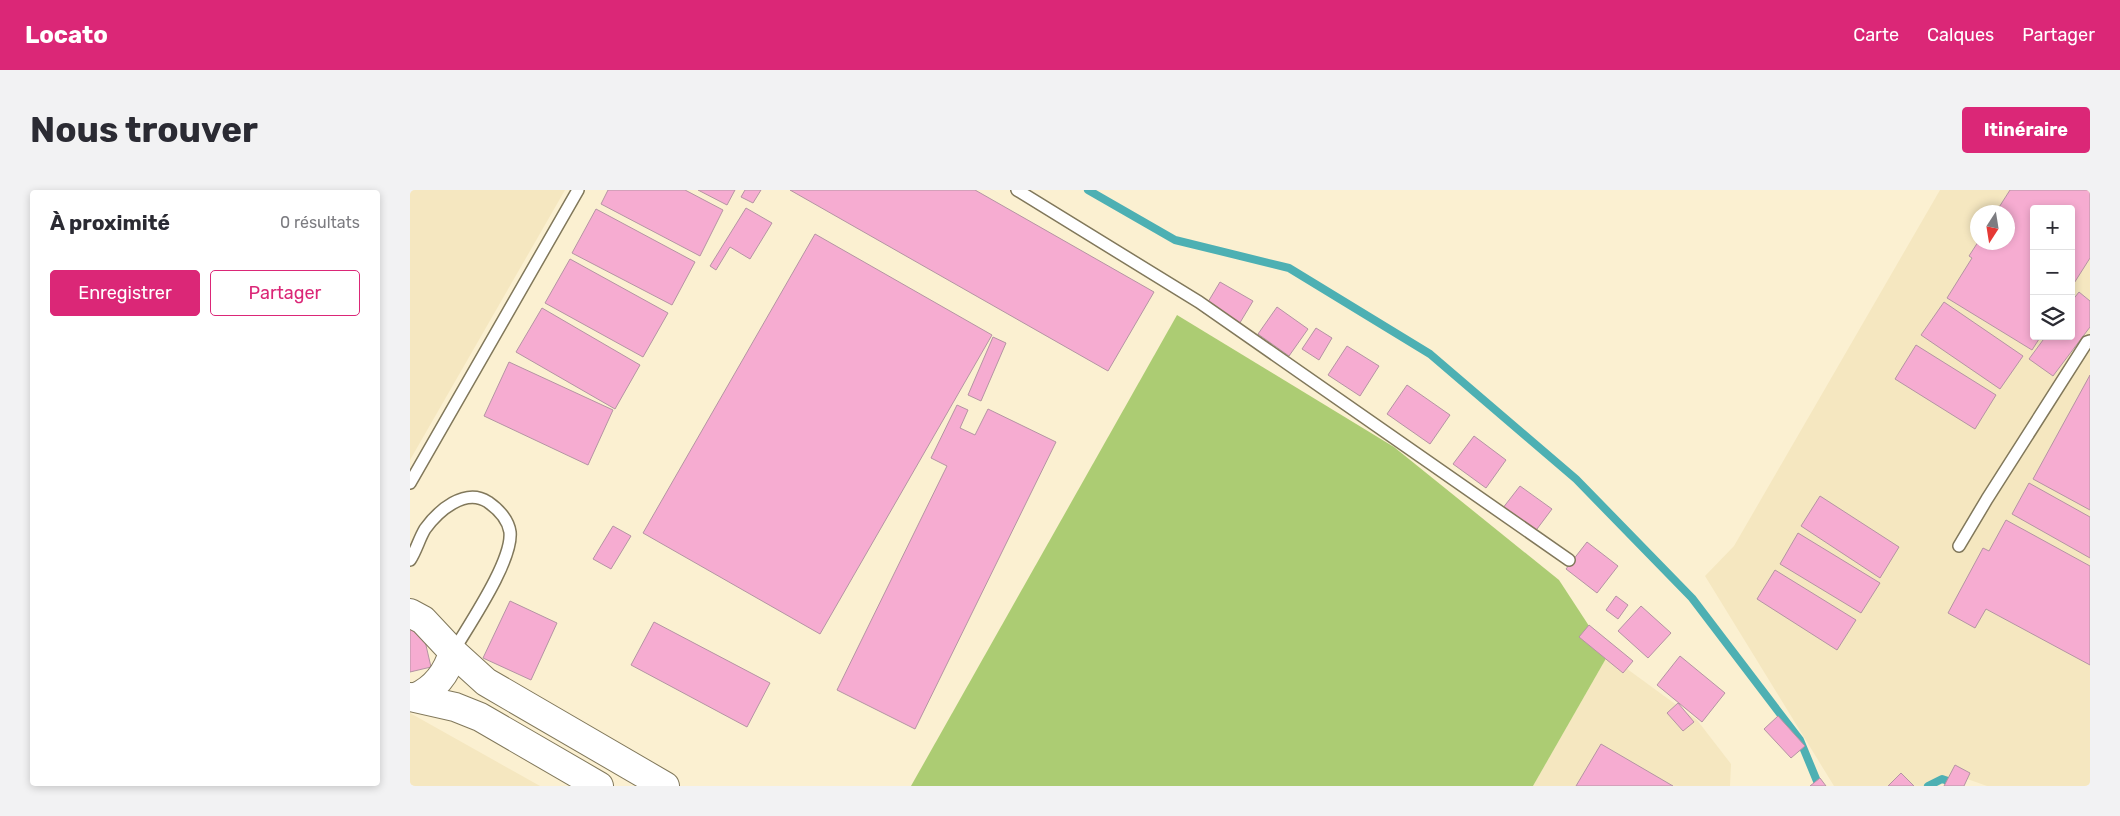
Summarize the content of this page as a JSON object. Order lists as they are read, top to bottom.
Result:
{
  "north": "bottom",
  "page": {
    "header": "Locato",
    "nav": ["Carte", "Calques", "Partager"],
    "buttons": [
      "Itinéraire",
      ["Enregistrer", "Partager"]
    ],
    "title": "Nous trouver",
    "heading": ["À proximité", "0 résultats"],
    "map_buttons": ["+", "−"]
  }
}
